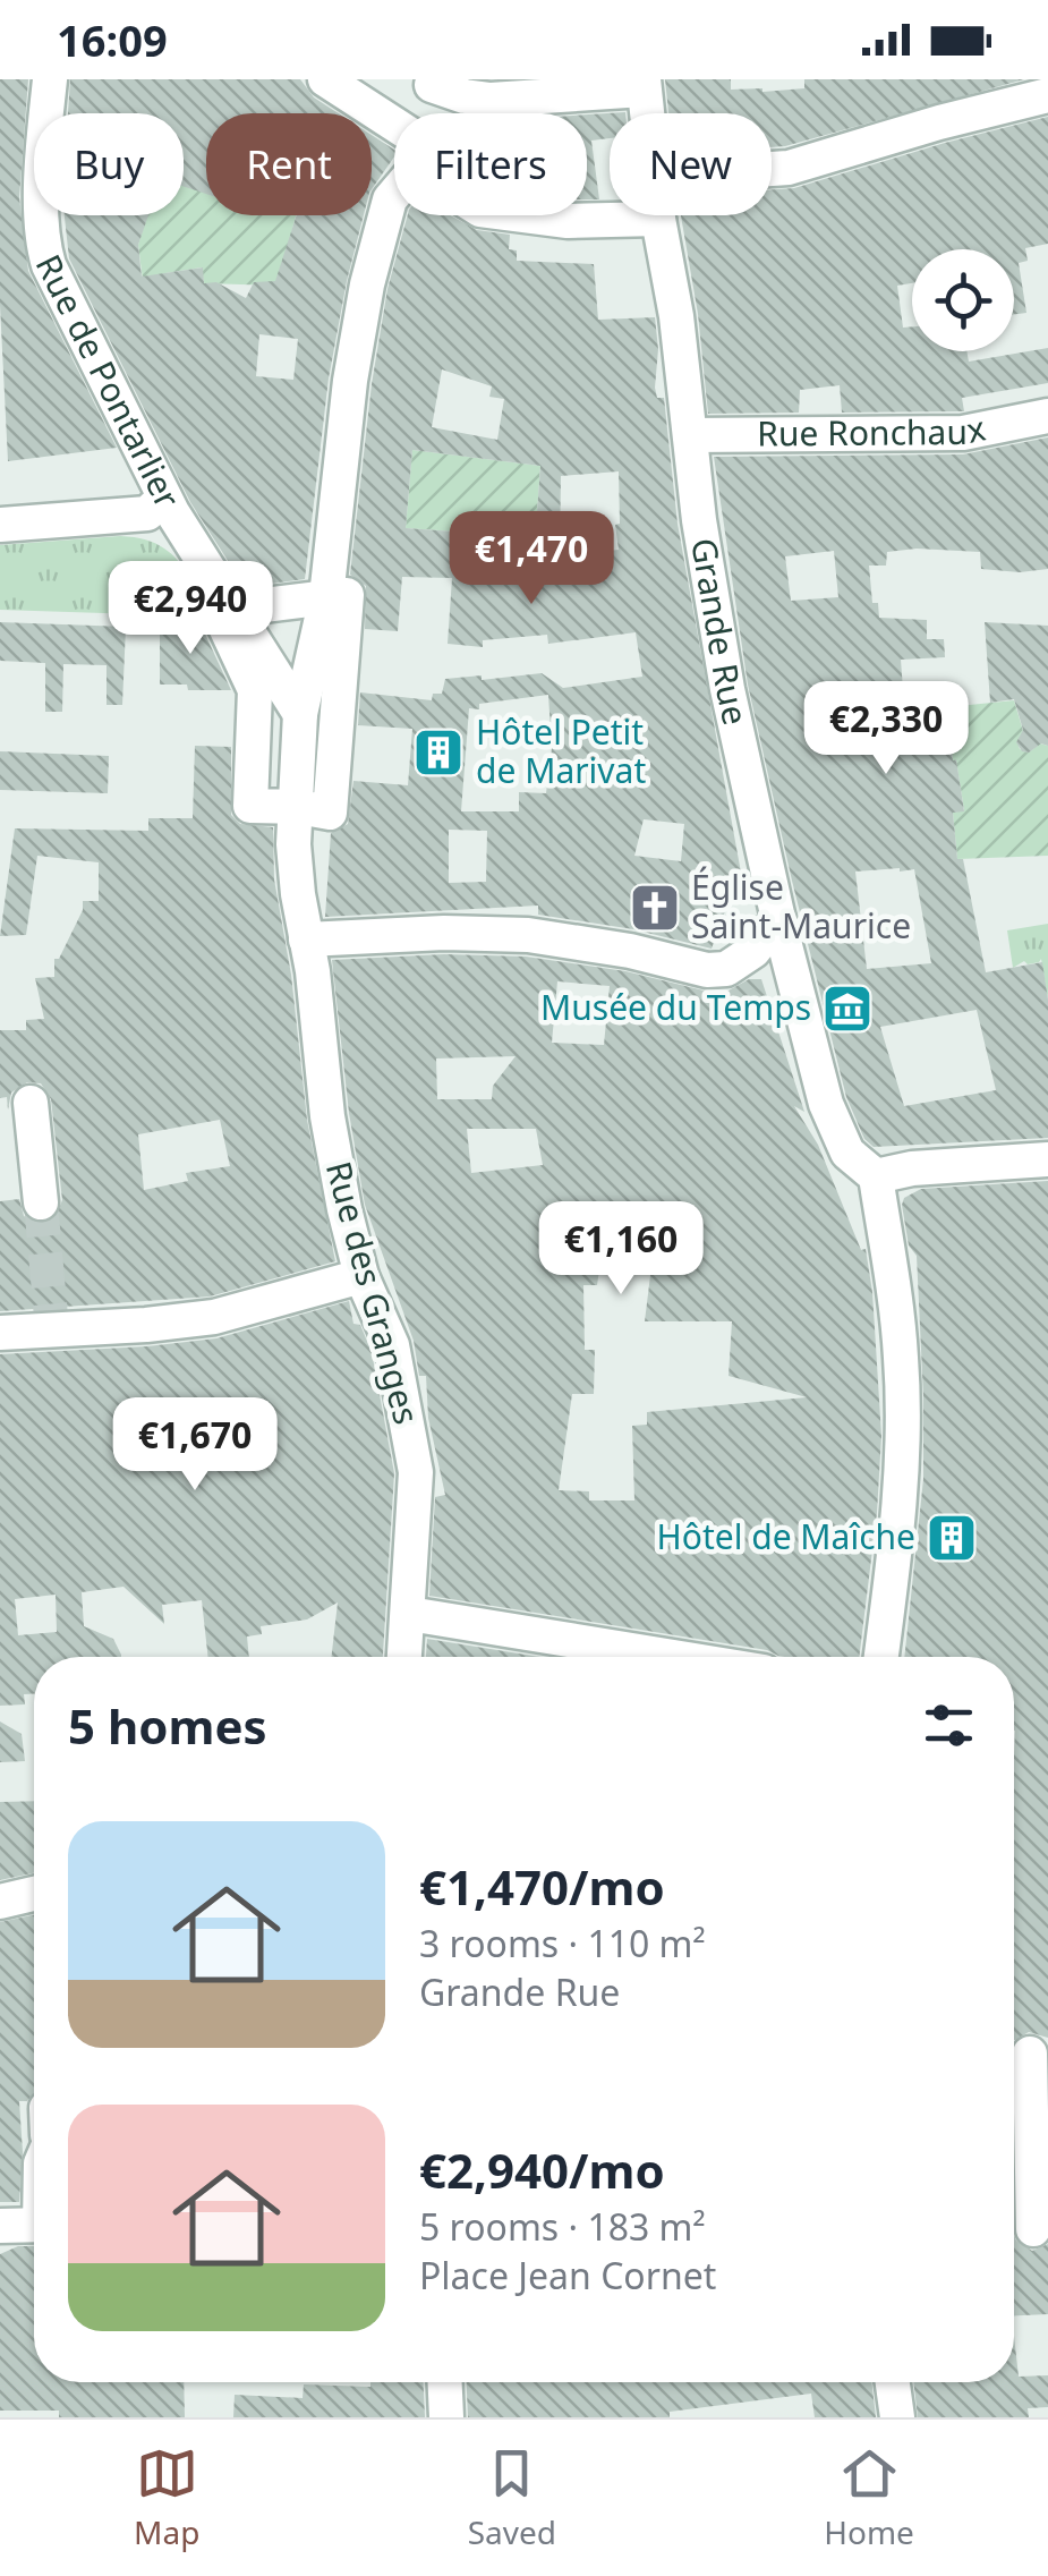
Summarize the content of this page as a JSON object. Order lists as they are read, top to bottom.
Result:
{
  "streets": {
    "street": [
      "Rue de Pontarlier",
      "Rue Ronchaux",
      "Grande Rue",
      "Rue des Granges"
    ]
  },
  "crossings": [
    ["Rue de Pontarlier", "Rue des Granges"],
    ["Rue Ronchaux", "Grande Rue"]
  ],
  "places": {
    "building": ["Hôtel Petit de Marivat", "Hôtel de Maîche"],
    "church": ["Église Saint-Maurice"],
    "museum": ["Musée du Temps"]
  },
  "page": {
    "status": "16:09",
    "chip": [
      "Buy",
      "Rent",
      "Filters",
      "New"
    ],
    "price": [
      "€1,470",
      "€2,940",
      "€2,330",
      "€1,160",
      "€1,670"
    ],
    "heading": "5 homes",
    "list": [
      {
        "name": "€1,470/mo",
        "note": "3 rooms · 110 m² · Grande Rue"
      },
      {
        "name": "€2,940/mo",
        "note": "5 rooms · 183 m² · Place Jean Cornet"
      }
    ],
    "tabs": ["Map", "Saved", "Home"]
  }
}
